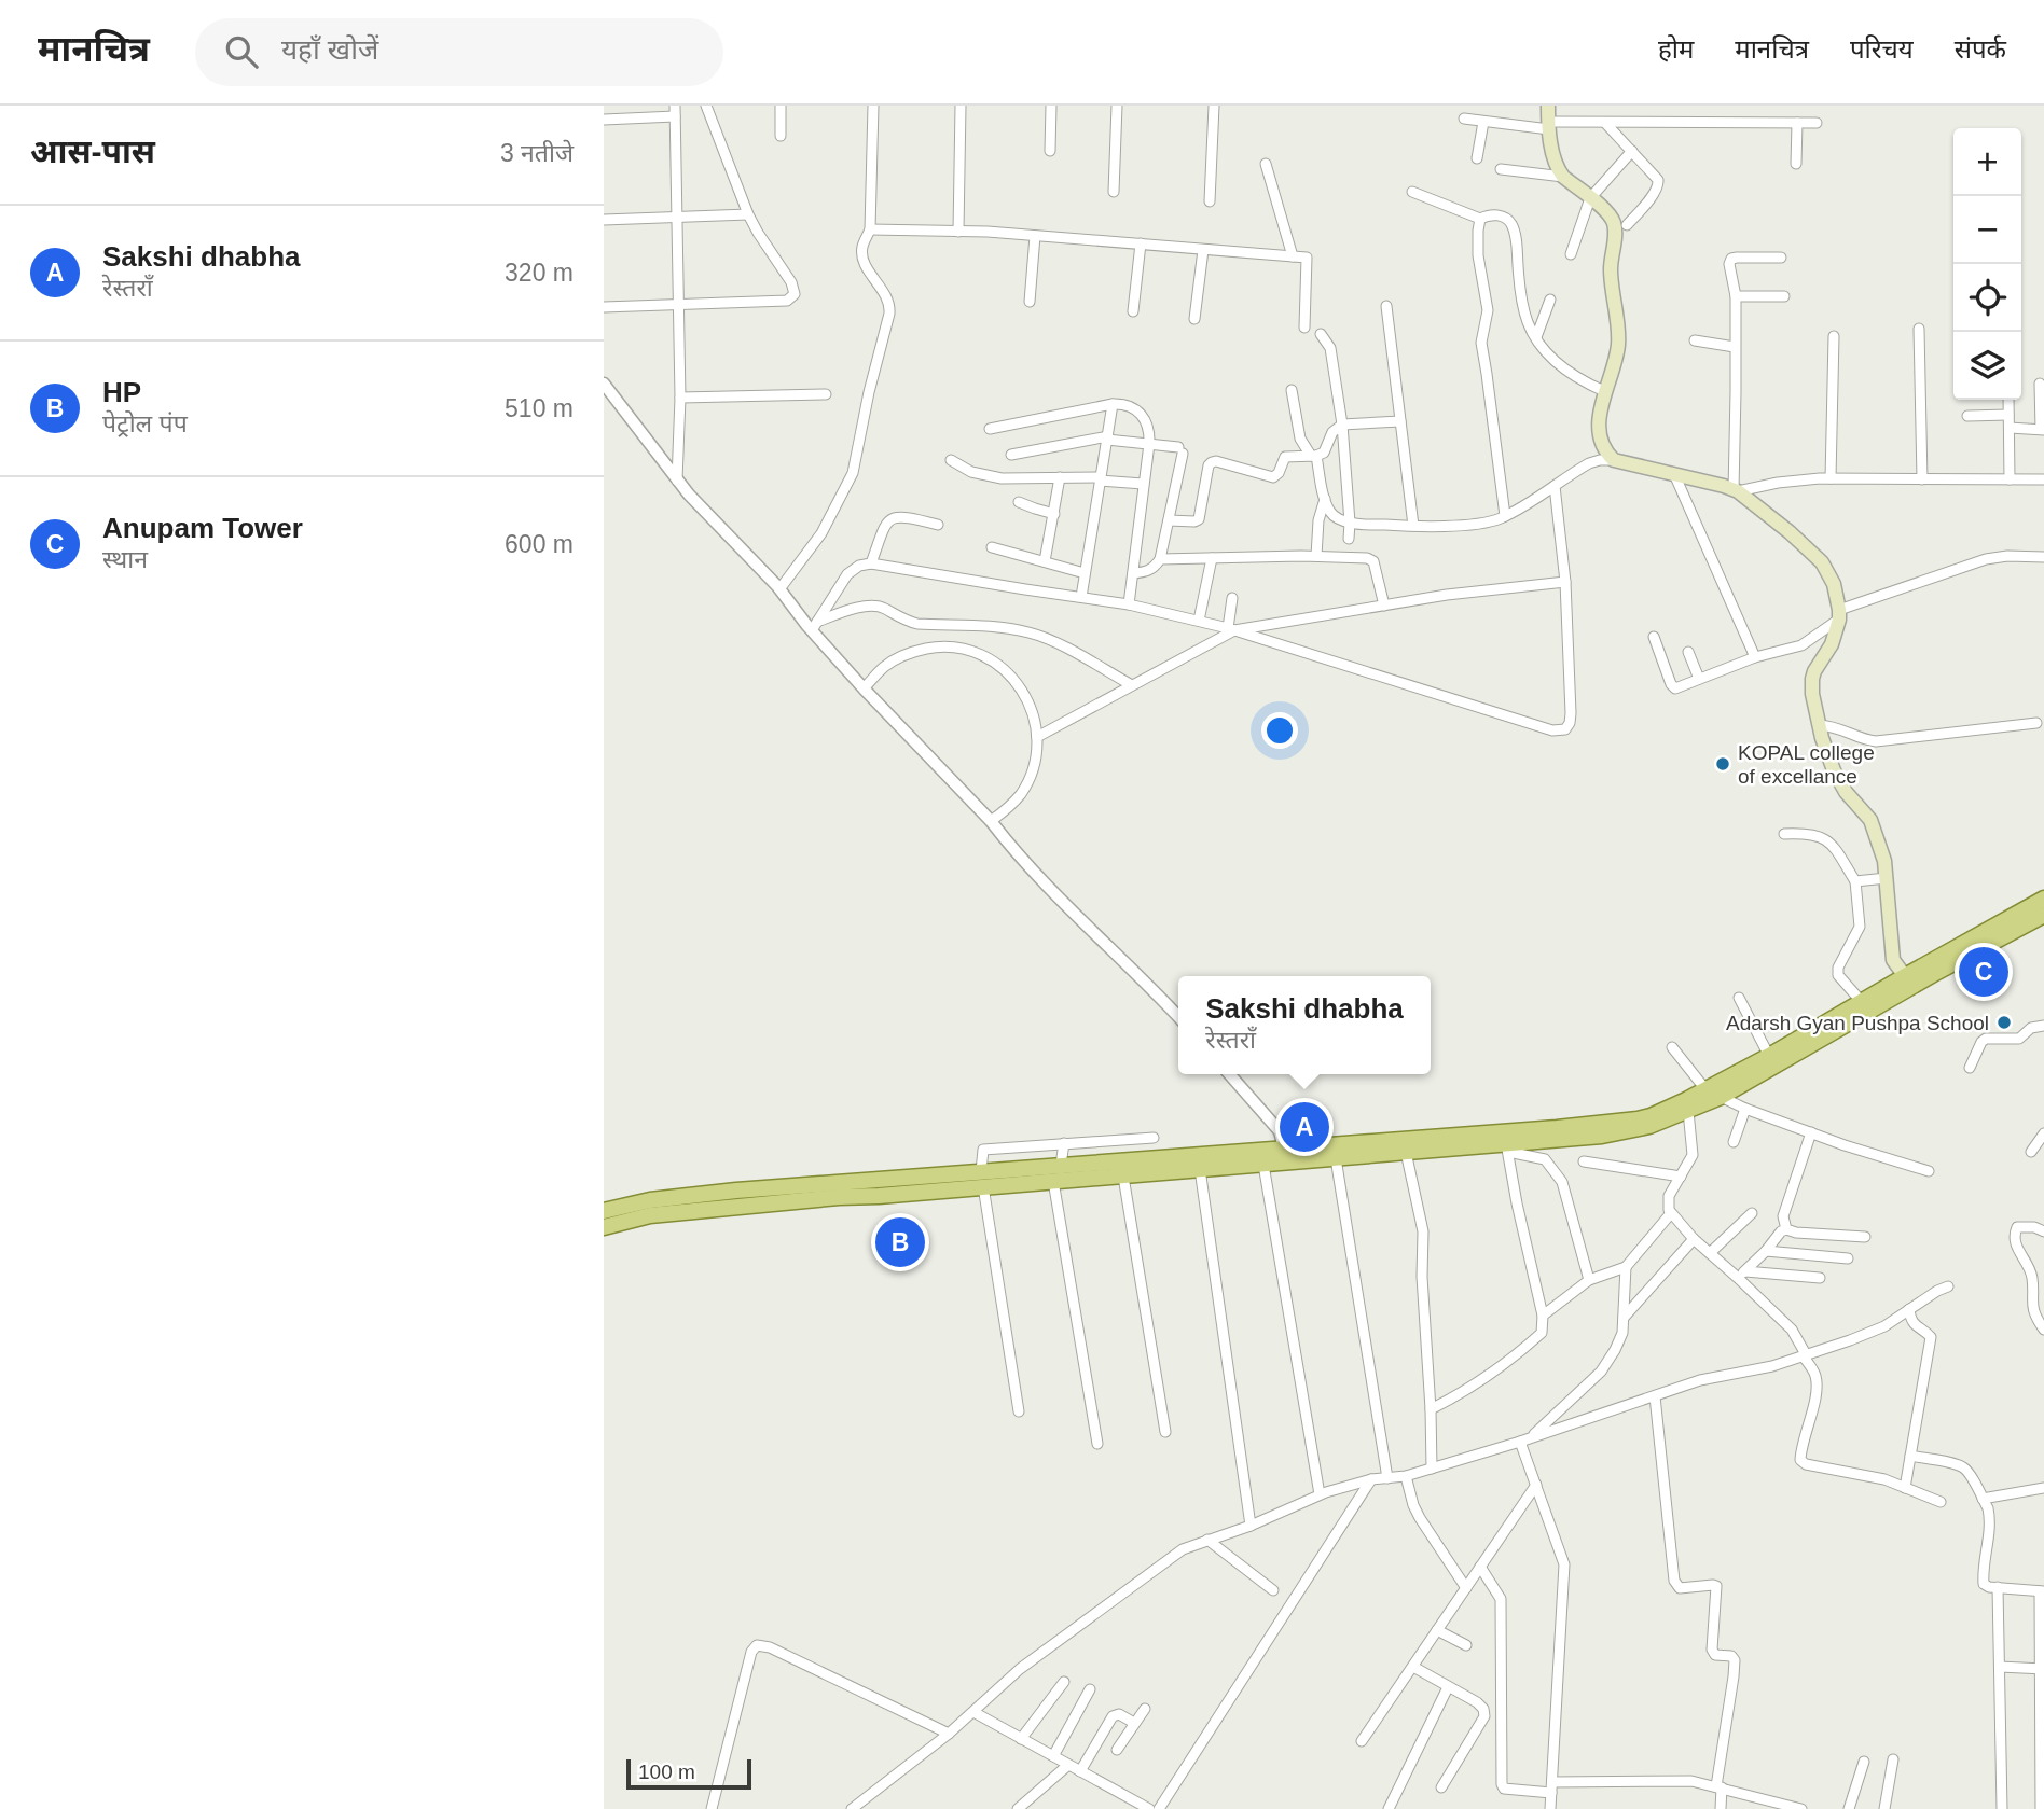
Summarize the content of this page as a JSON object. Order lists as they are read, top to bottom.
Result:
{
  "places": ["KOPAL college of excellance", "Adarsh Gyan Pushpa School"],
  "scale_bar": "100 m",
  "page": {
    "header": "मानचित्र",
    "search": "यहाँ खोजें",
    "nav": [
      "होम",
      "मानचित्र",
      "परिचय",
      "संपर्क"
    ],
    "heading": ["आस-पास", "3 नतीजे"],
    "map_buttons": ["+", "−"],
    "list": [
      {
        "mark": "A",
        "name": "Sakshi dhabha",
        "note": "रेस्तराँ",
        "value": "320 m"
      },
      {
        "mark": "B",
        "name": "HP",
        "note": "पेट्रोल पंप",
        "value": "510 m"
      },
      {
        "mark": "C",
        "name": "Anupam Tower",
        "note": "स्थान",
        "value": "600 m"
      }
    ],
    "pins": ["C", "A", "B"],
    "popup": ["Sakshi dhabha", "रेस्तराँ"],
    "scale": "100 m"
  }
}
